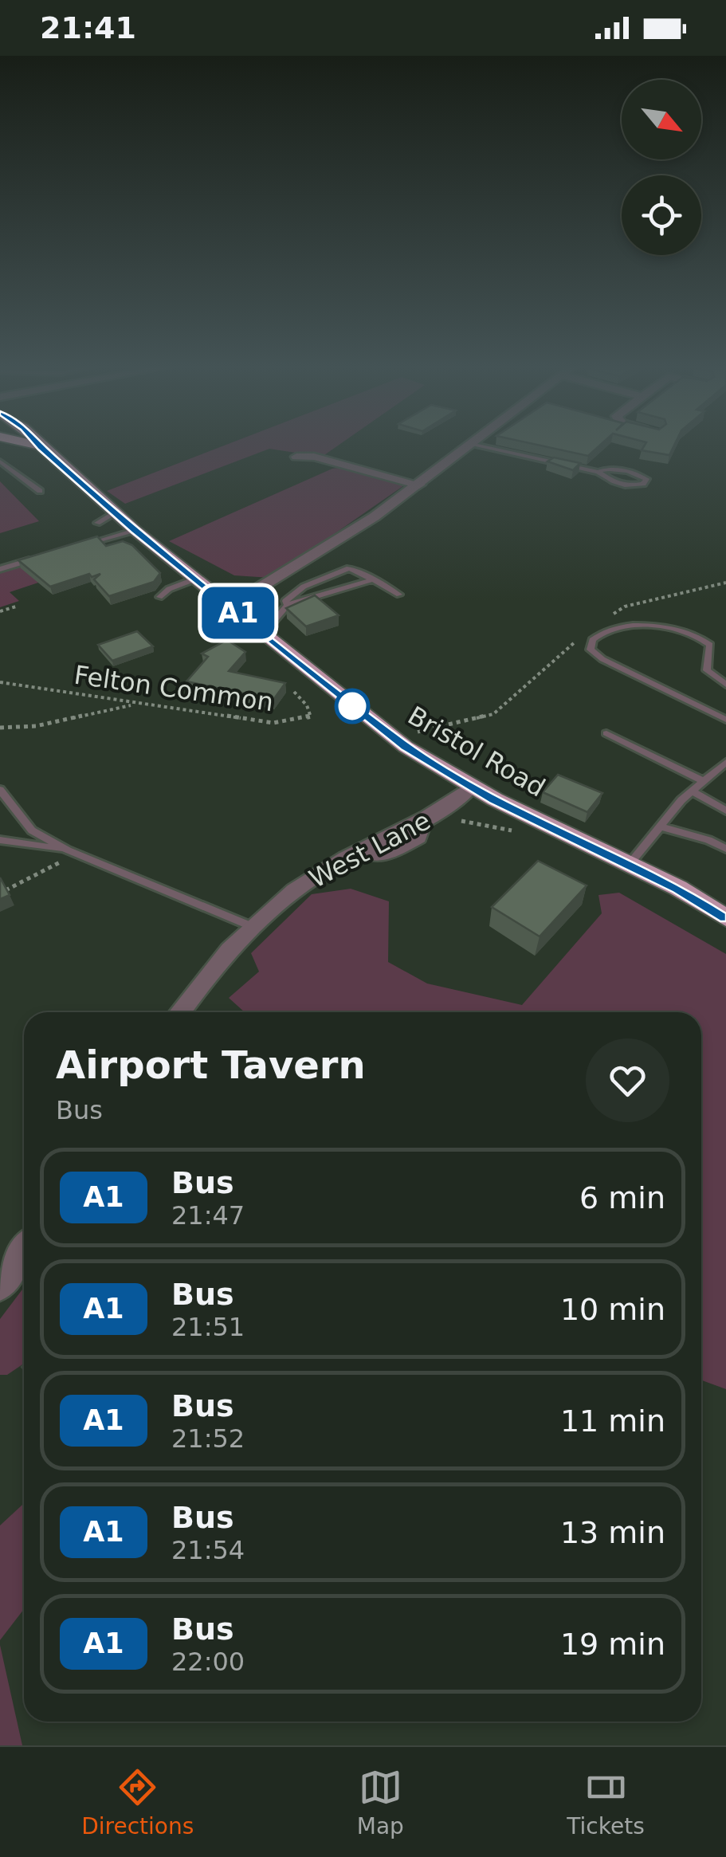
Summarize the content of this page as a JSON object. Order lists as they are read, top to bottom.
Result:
{
  "streets": {
    "highway": ["Bristol Road"],
    "street": ["West Lane"],
    "path": ["Felton Common"]
  },
  "crossings": [
    ["Bristol Road", "West Lane"]
  ],
  "lines": ["bus line A1"],
  "north": "bottom right",
  "page": {
    "status": "21:41",
    "on_map": "A1",
    "heading": ["Airport Tavern", "Bus"],
    "list": [
      {
        "mark": "A1",
        "name": "Bus",
        "note": "21:47",
        "value": "6 min"
      },
      {
        "mark": "A1",
        "name": "Bus",
        "note": "21:51",
        "value": "10 min"
      },
      {
        "mark": "A1",
        "name": "Bus",
        "note": "21:52",
        "value": "11 min"
      },
      {
        "mark": "A1",
        "name": "Bus",
        "note": "21:54",
        "value": "13 min"
      },
      {
        "mark": "A1",
        "name": "Bus",
        "note": "22:00",
        "value": "19 min"
      }
    ],
    "tabs": ["Directions", "Map", "Tickets"]
  }
}
